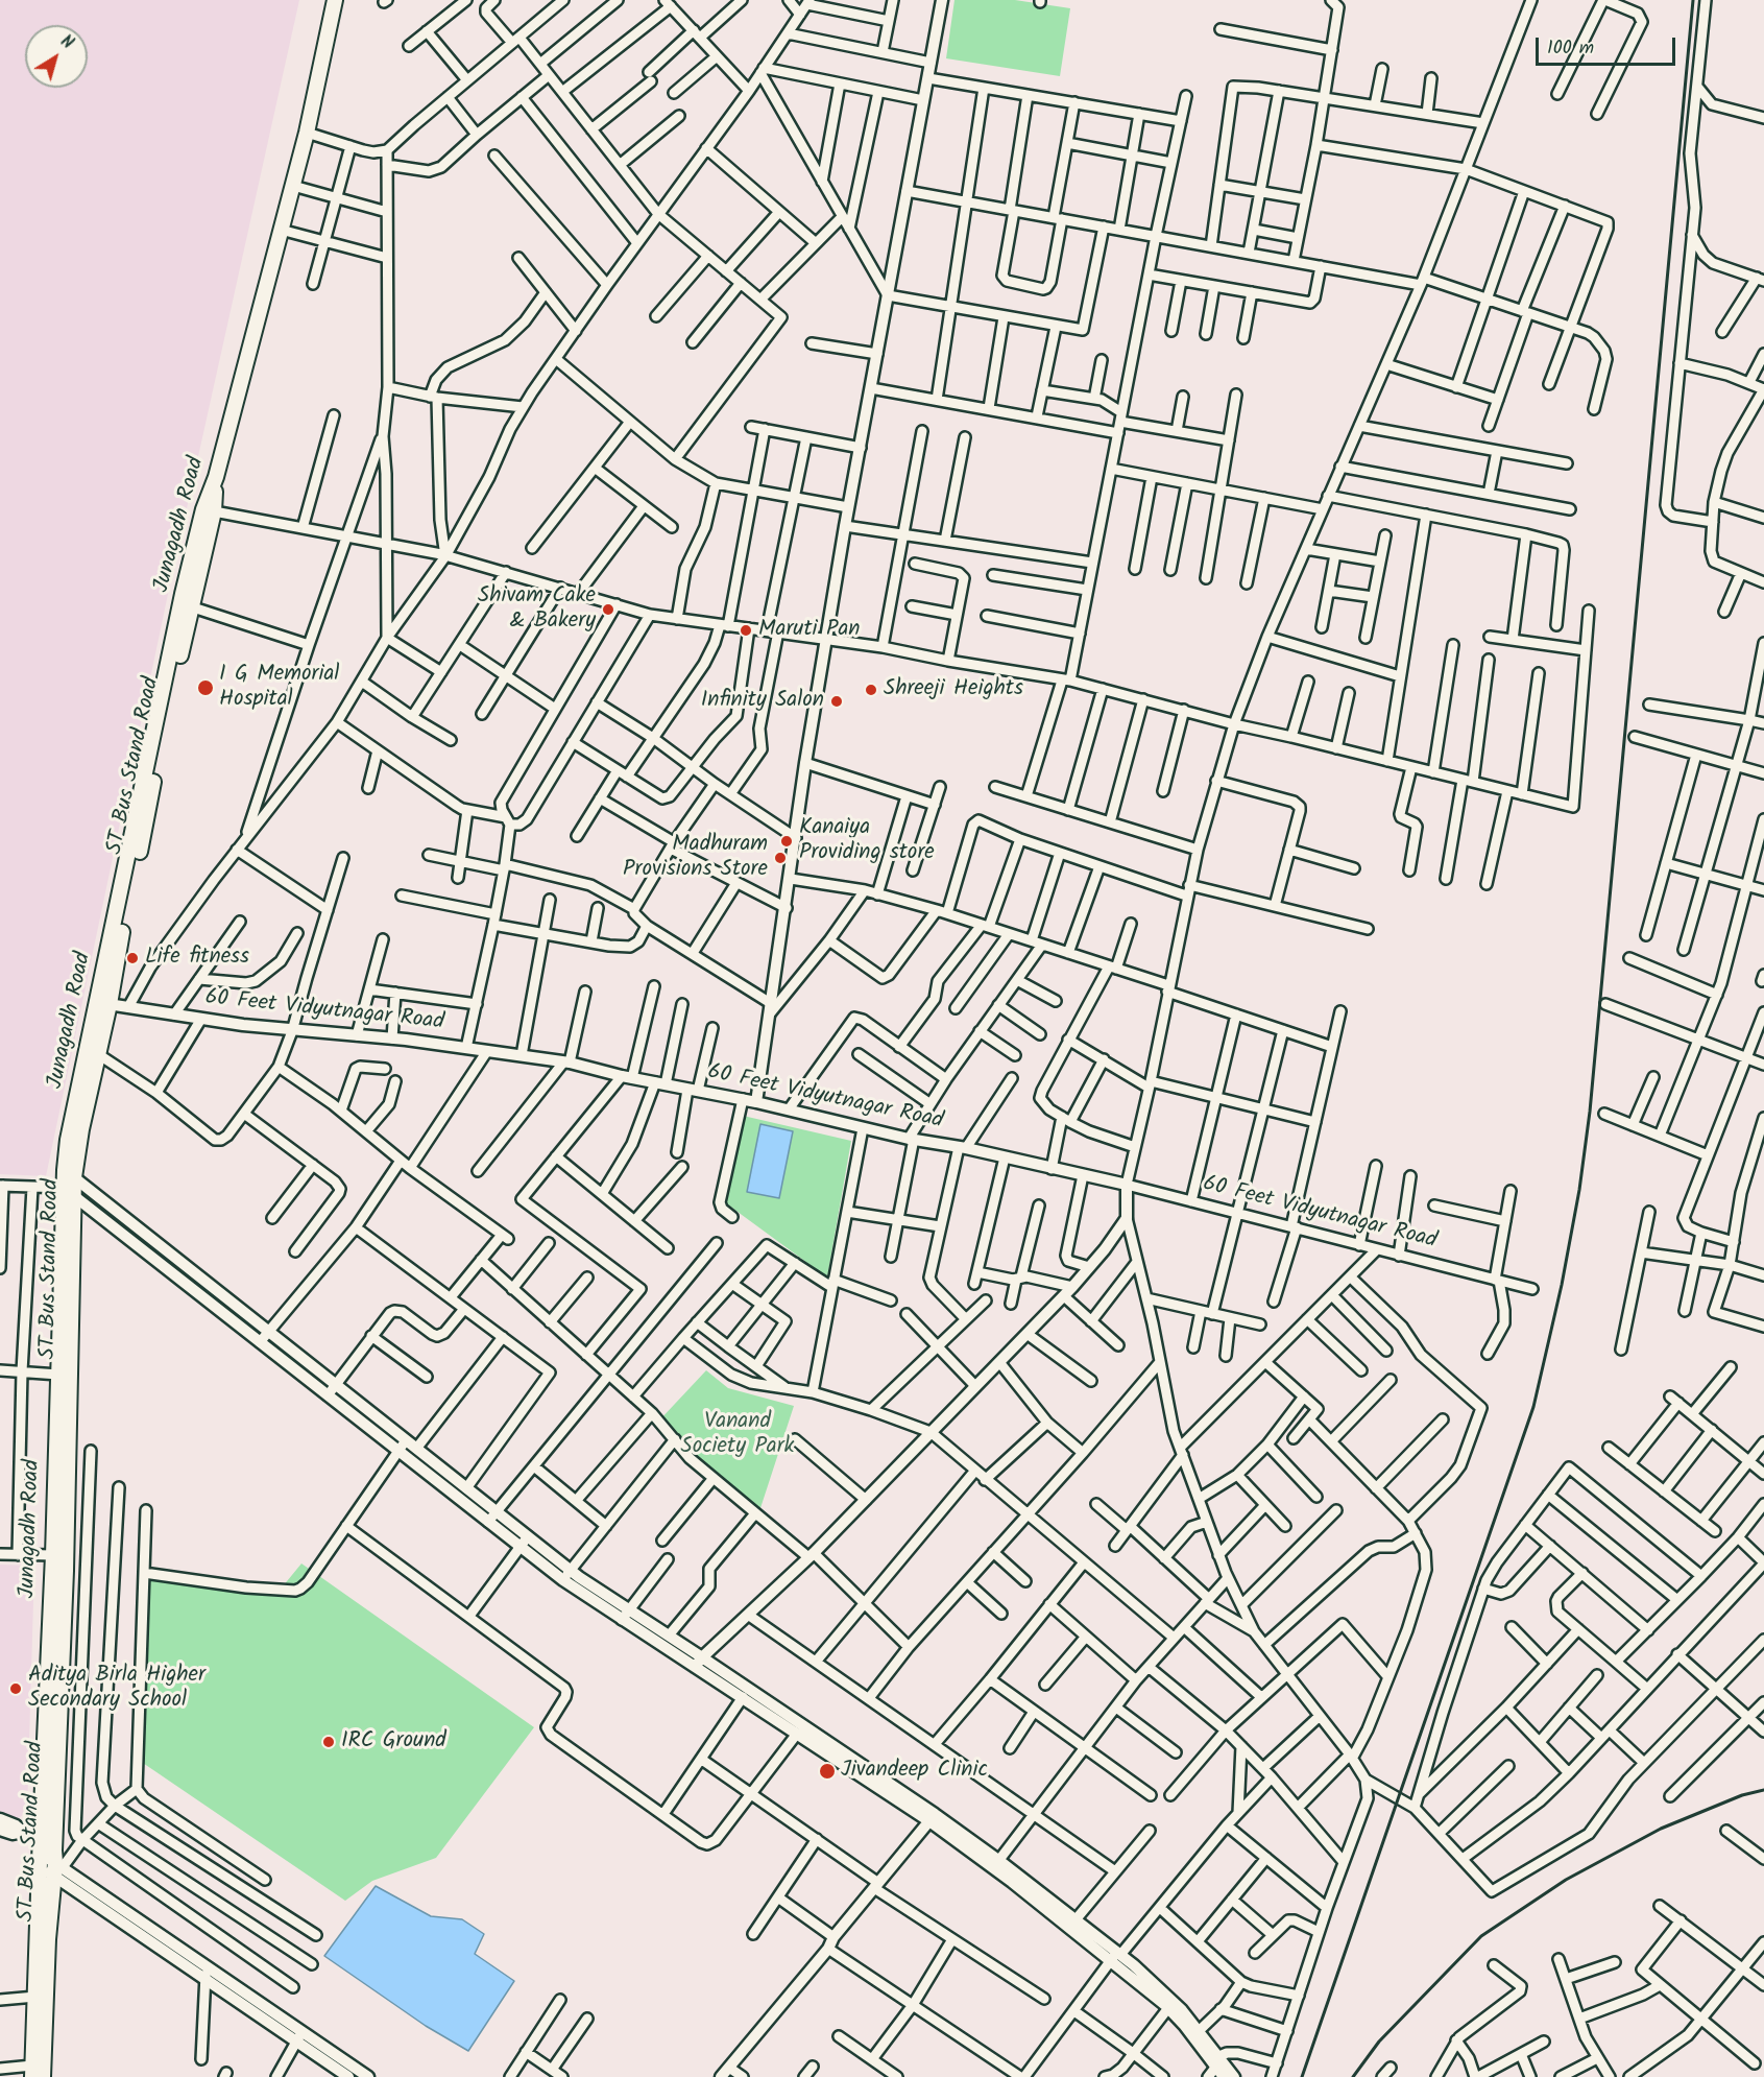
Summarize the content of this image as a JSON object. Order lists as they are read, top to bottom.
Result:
{
  "streets": {
    "main road": ["Junagadh Road", "ST Bus Stand Road"],
    "street": ["60 Feet Vidyutnagar Road"]
  },
  "crossings": [
    ["Junagadh Road", "ST Bus Stand Road"],
    ["ST Bus Stand Road", "60 Feet Vidyutnagar Road"]
  ],
  "parks": ["Vanand Society Park"],
  "places": [
    "Shivam Cake & Bakery",
    "Maruti Pan",
    "I G Memorial Hospital",
    "Shreeji Heights",
    "Infinity Salon",
    "Kanaiya Providing store",
    "Madhuram Provisions Store",
    "Life fitness",
    "Aditya Birla Higher Secondary School",
    "IRC Ground",
    "Jivandeep Clinic"
  ],
  "scale_bar": "100 m",
  "north": "top right"
}
